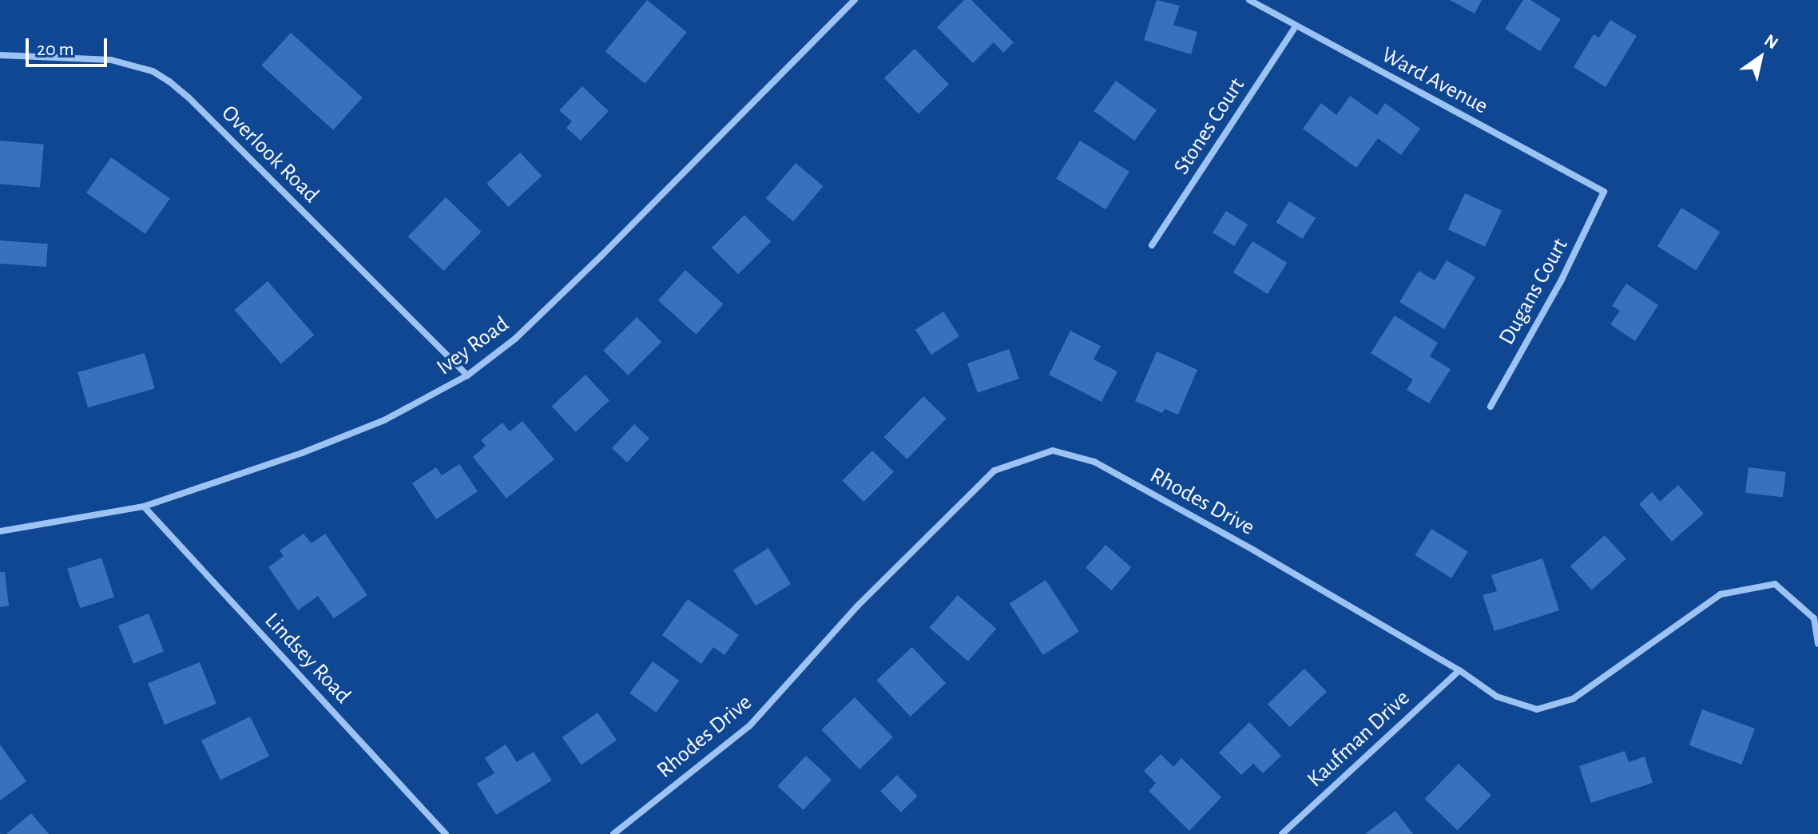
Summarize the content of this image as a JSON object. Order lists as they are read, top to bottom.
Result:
{
  "streets": {
    "street": [
      "Ward Avenue",
      "Stones Court",
      "Overlook Road",
      "Dugans Court",
      "Ivey Road",
      "Rhodes Drive",
      "Lindsey Road",
      "Kaufman Drive"
    ]
  },
  "crossings": [
    ["Ward Avenue", "Stones Court"],
    ["Ward Avenue", "Dugans Court"],
    ["Overlook Road", "Ivey Road"],
    ["Ivey Road", "Lindsey Road"],
    ["Rhodes Drive", "Kaufman Drive"]
  ],
  "scale_bar": "20 m",
  "north": "top right"
}
